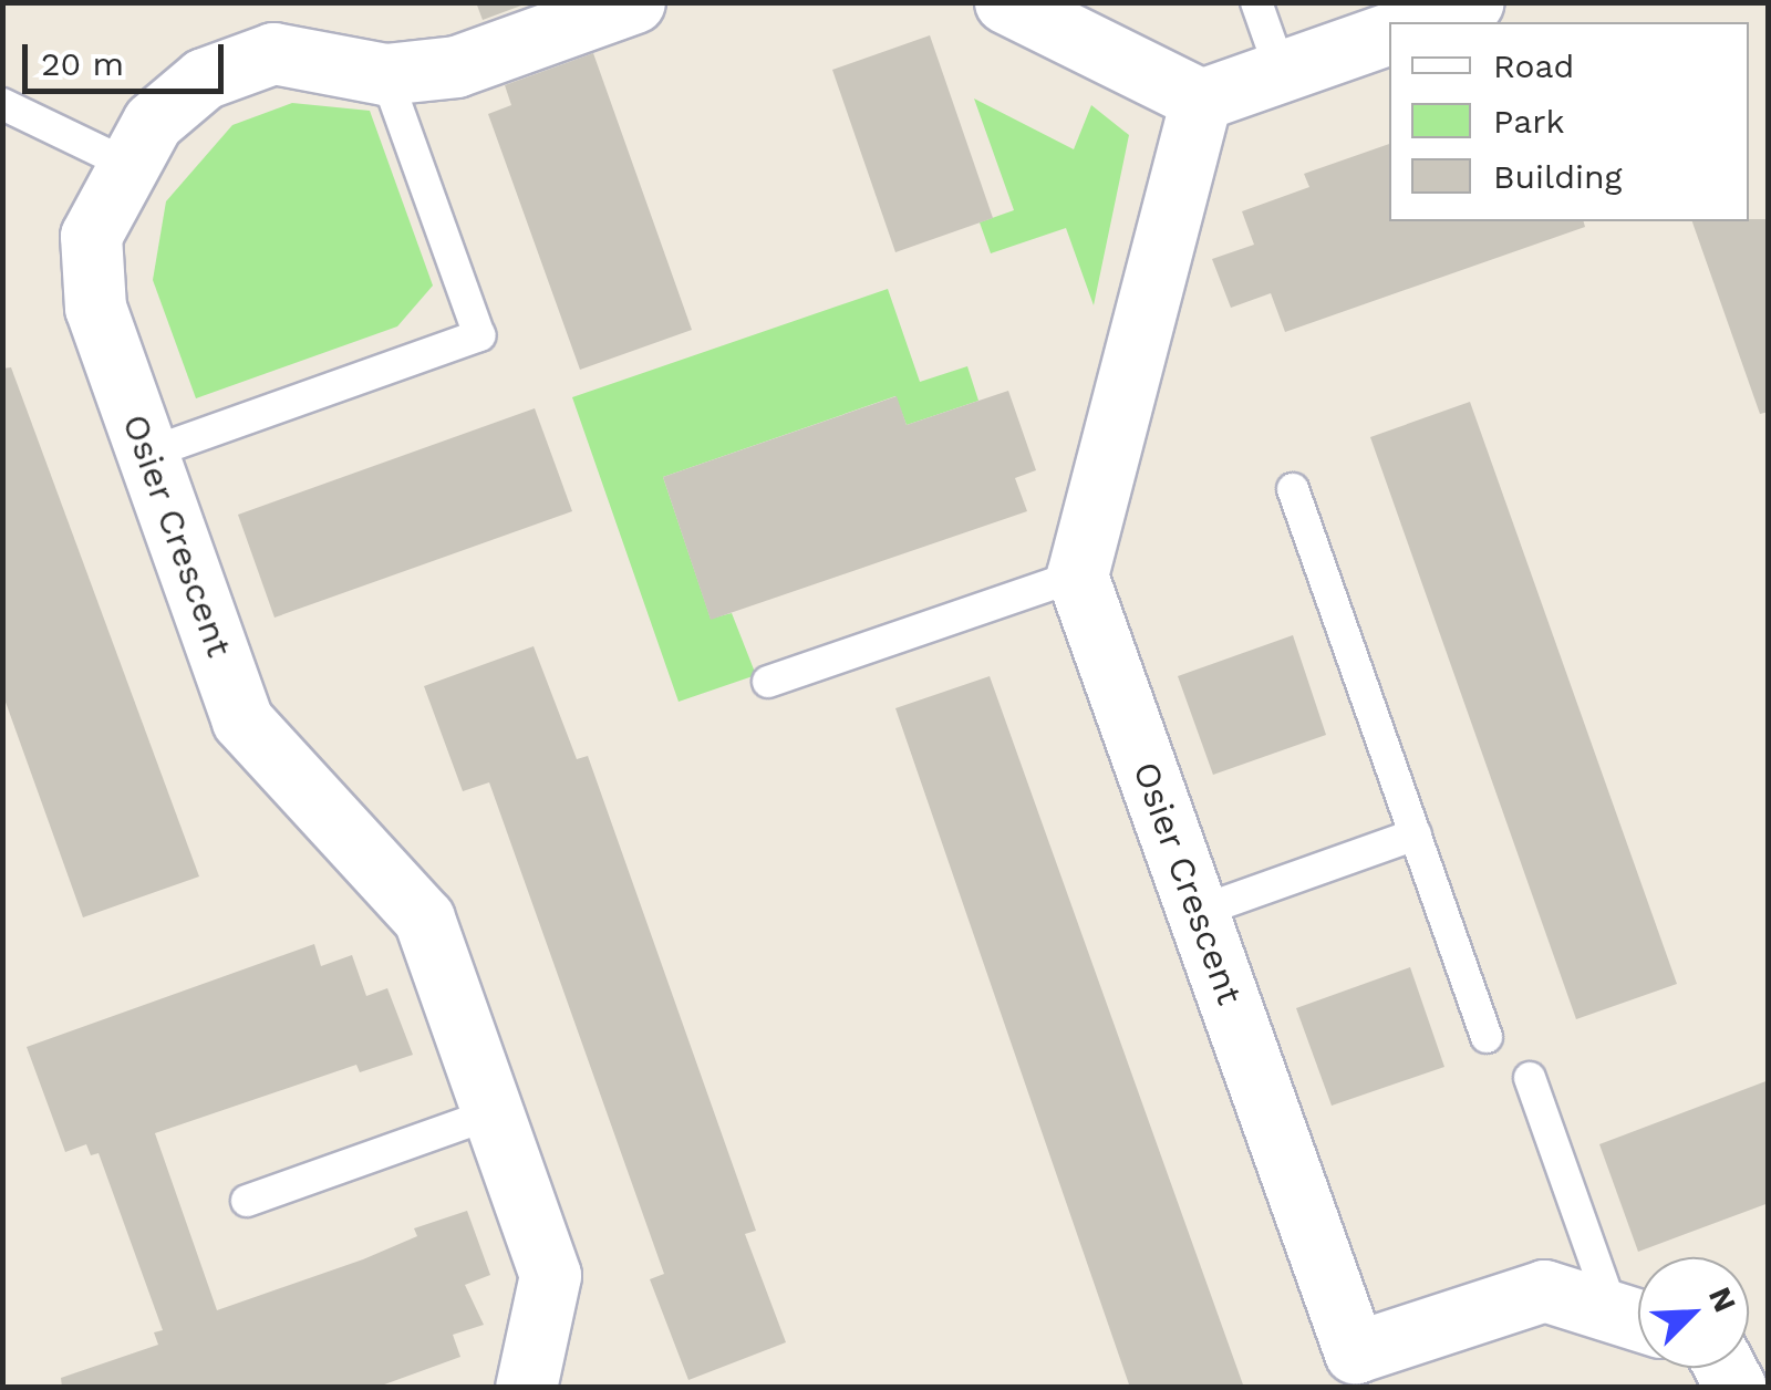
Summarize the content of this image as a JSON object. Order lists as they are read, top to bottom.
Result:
{
  "streets": {
    "street": ["Osier Crescent"]
  },
  "legend": ["Road", "Park", "Building"],
  "scale_bar": "20 m",
  "north": "top right"
}
